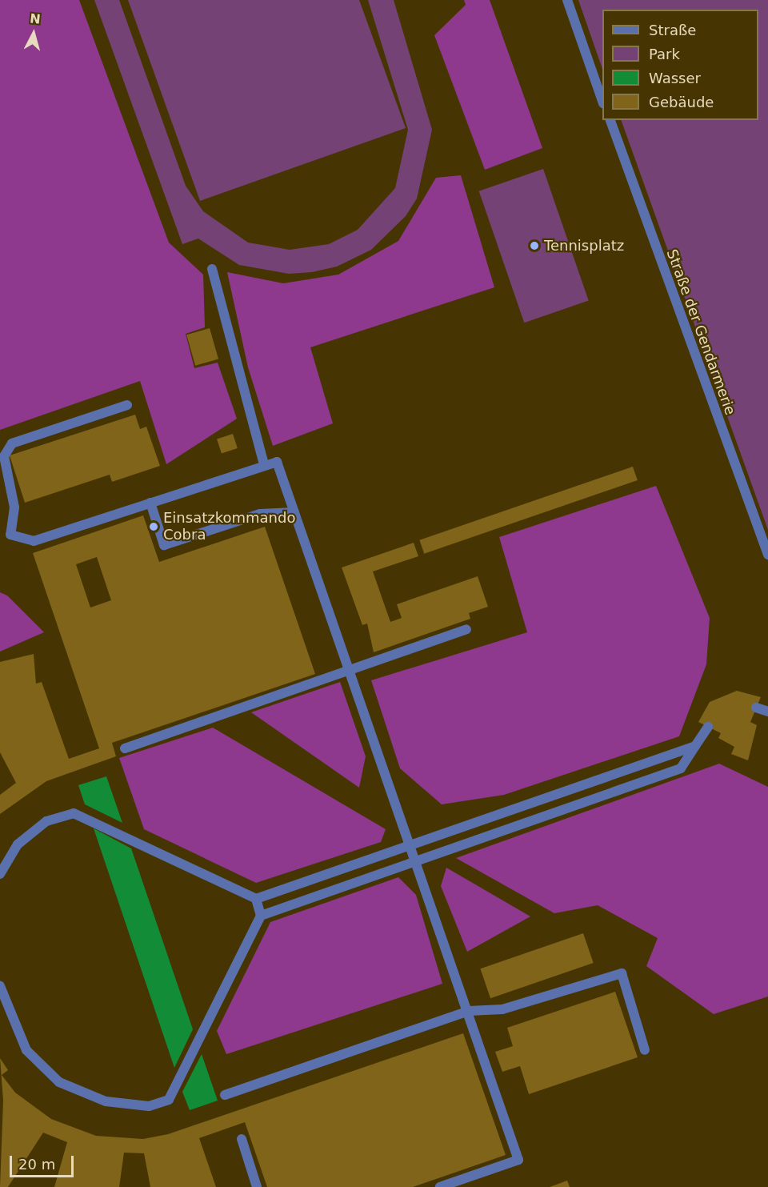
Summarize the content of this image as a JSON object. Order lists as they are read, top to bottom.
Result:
{
  "streets": {
    "street": ["Straße der Gendarmerie"]
  },
  "places": ["Tennisplatz", "Einsatzkommando Cobra"],
  "legend": [
    "Straße",
    "Park",
    "Wasser",
    "Gebäude"
  ],
  "scale_bar": "20 m",
  "north": "top"
}
